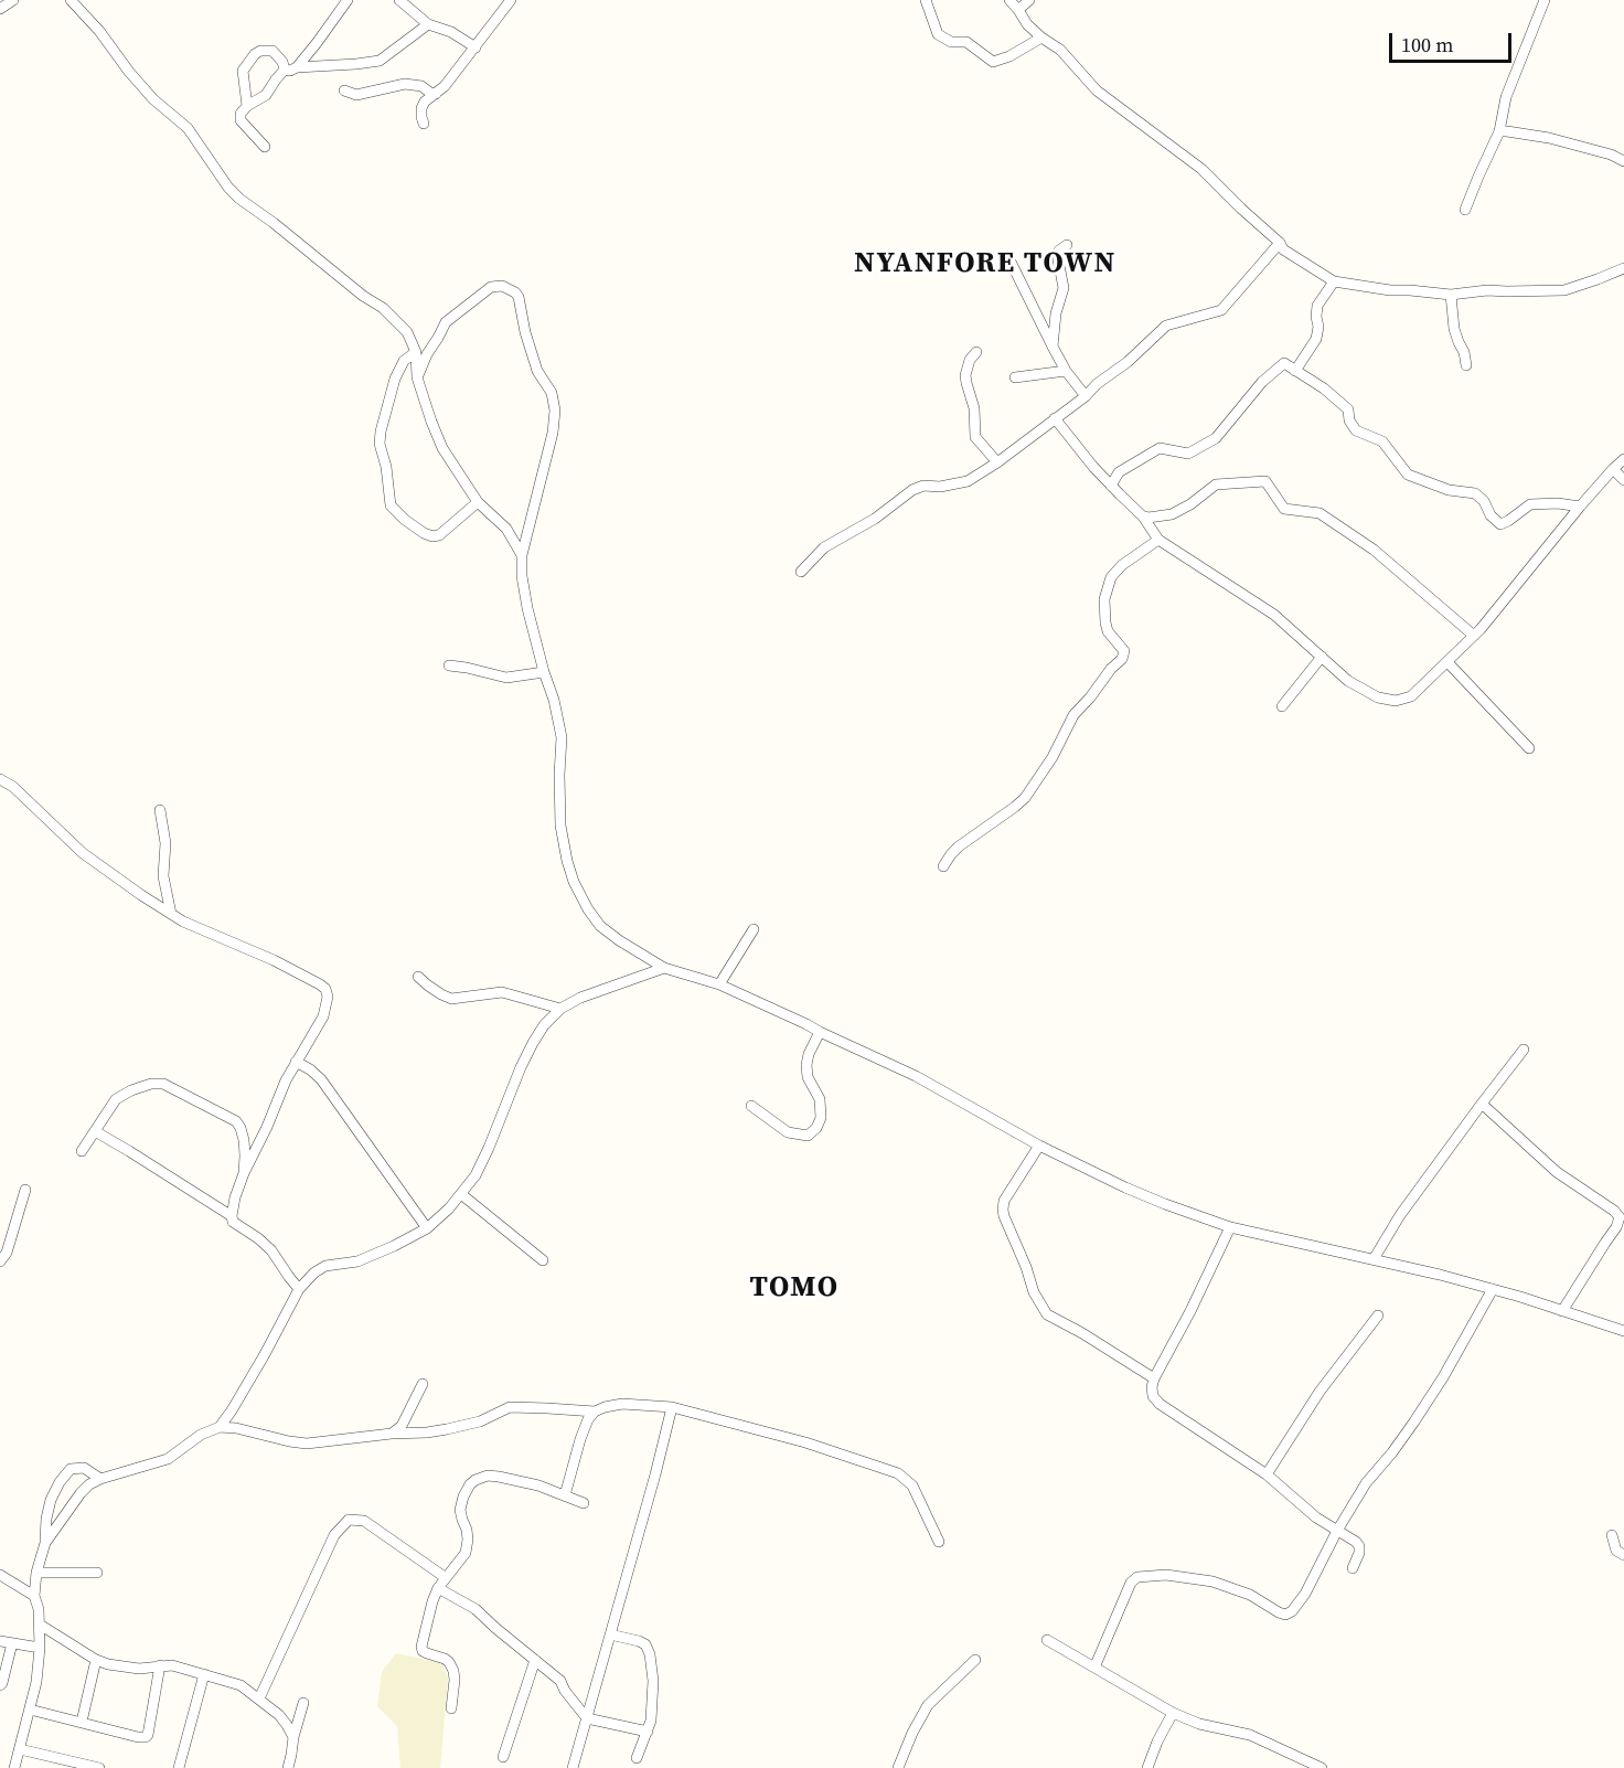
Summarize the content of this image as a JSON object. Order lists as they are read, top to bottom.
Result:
{
  "districts": ["NYANFORE TOWN", "TOMO"],
  "scale_bar": "100 m"
}
